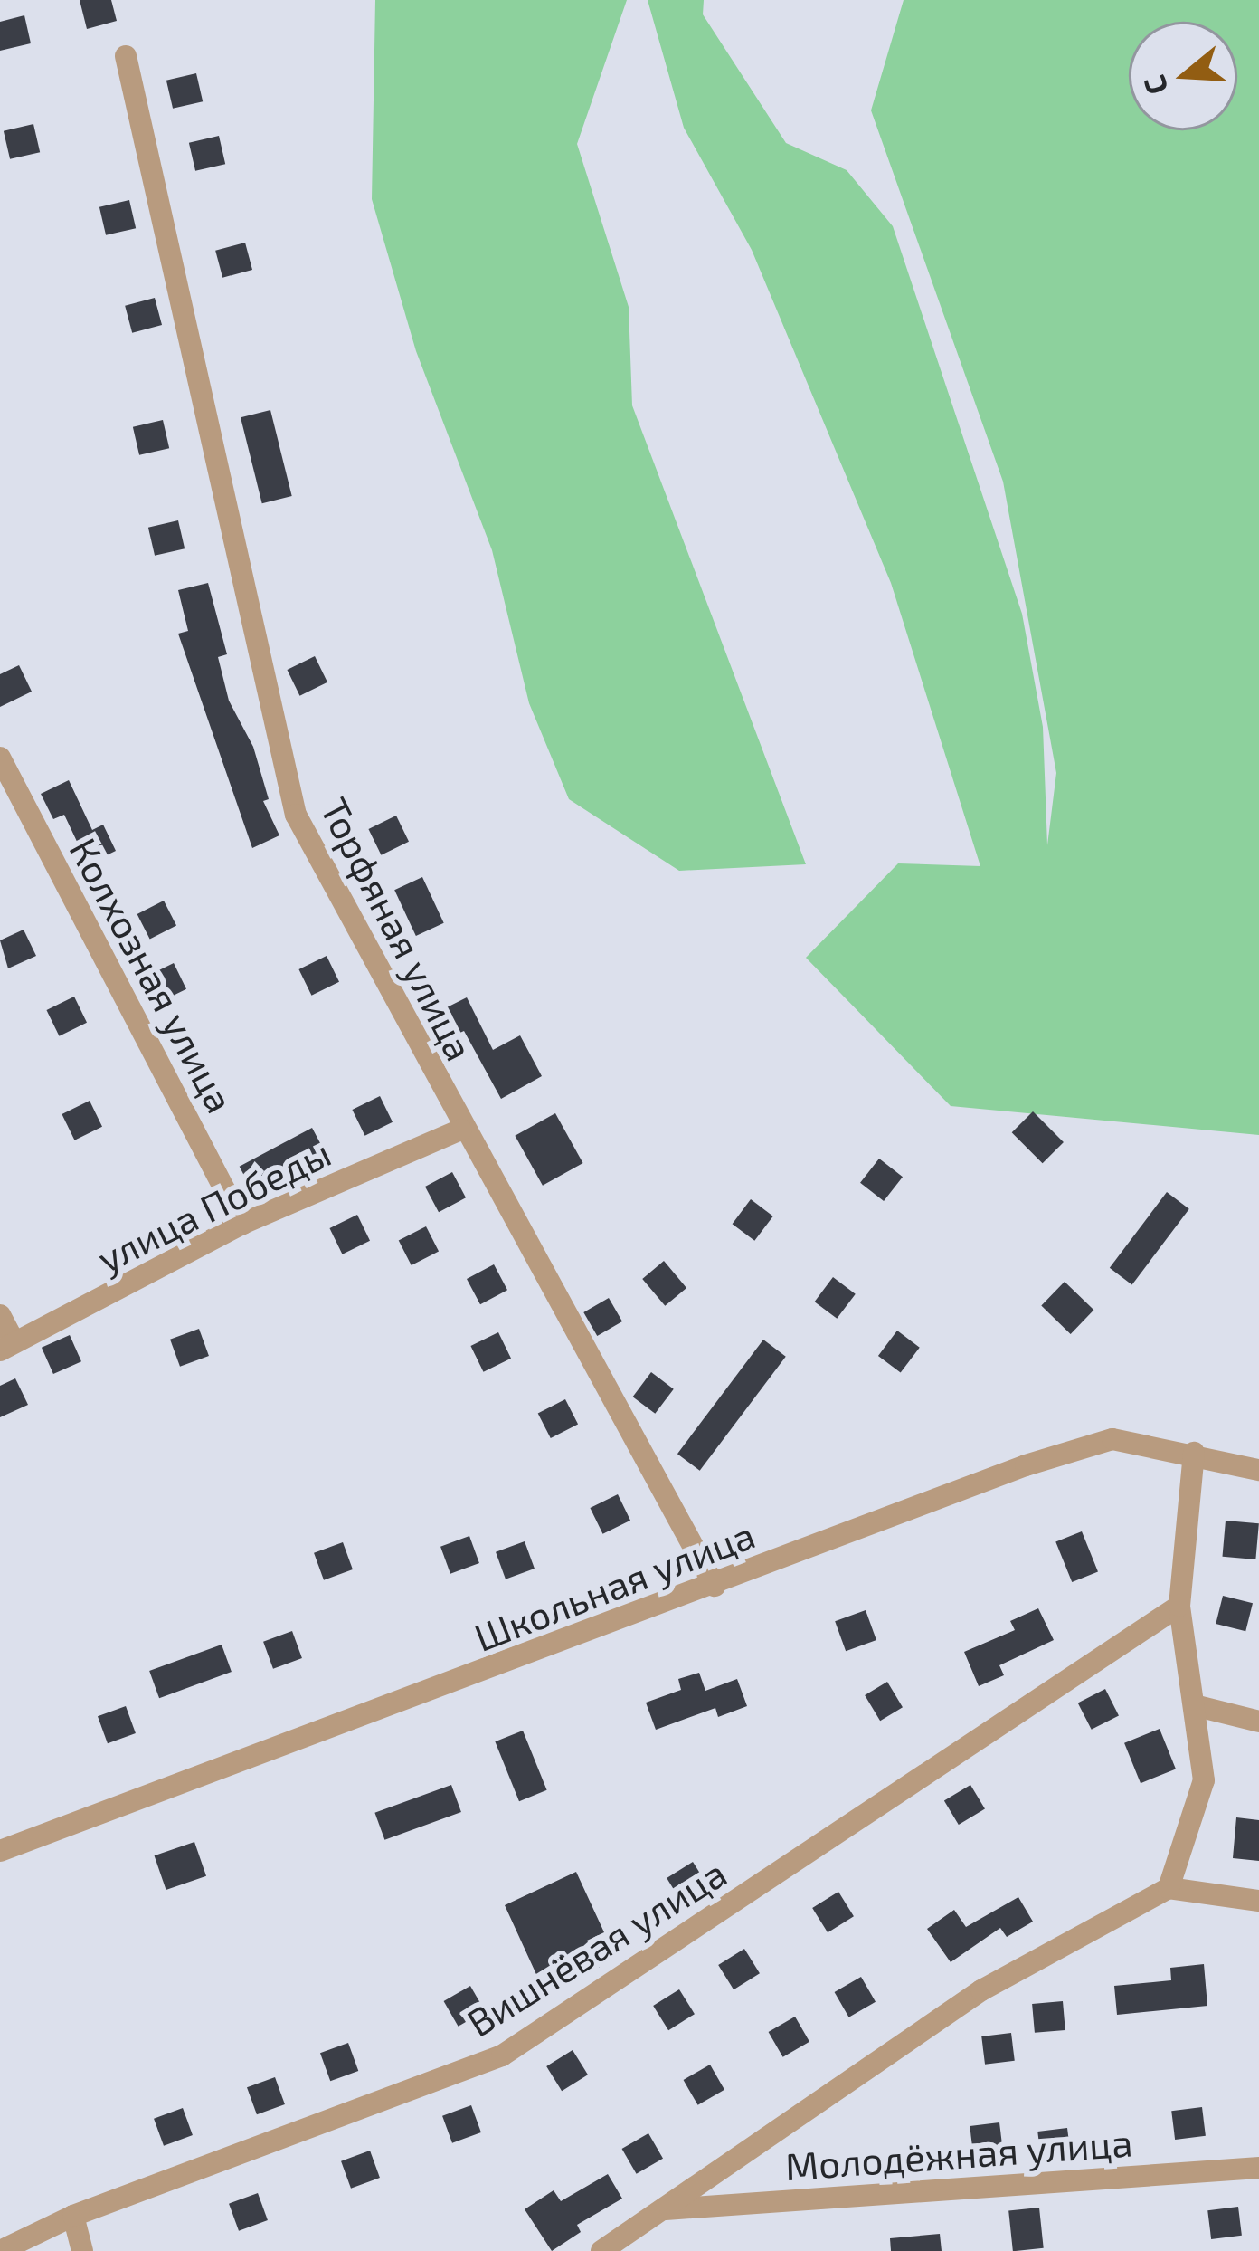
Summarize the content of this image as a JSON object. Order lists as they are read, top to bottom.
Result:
{
  "streets": {
    "street": [
      "Торфяная улица",
      "Колхозная улица",
      "улица Победы",
      "Школьная улица",
      "Вишнёвая улица",
      "Молодёжная улица"
    ]
  },
  "crossings": [
    ["Торфяная улица", "улица Победы"],
    ["Торфяная улица", "Школьная улица"],
    ["Колхозная улица", "улица Победы"]
  ],
  "north": "left"
}
